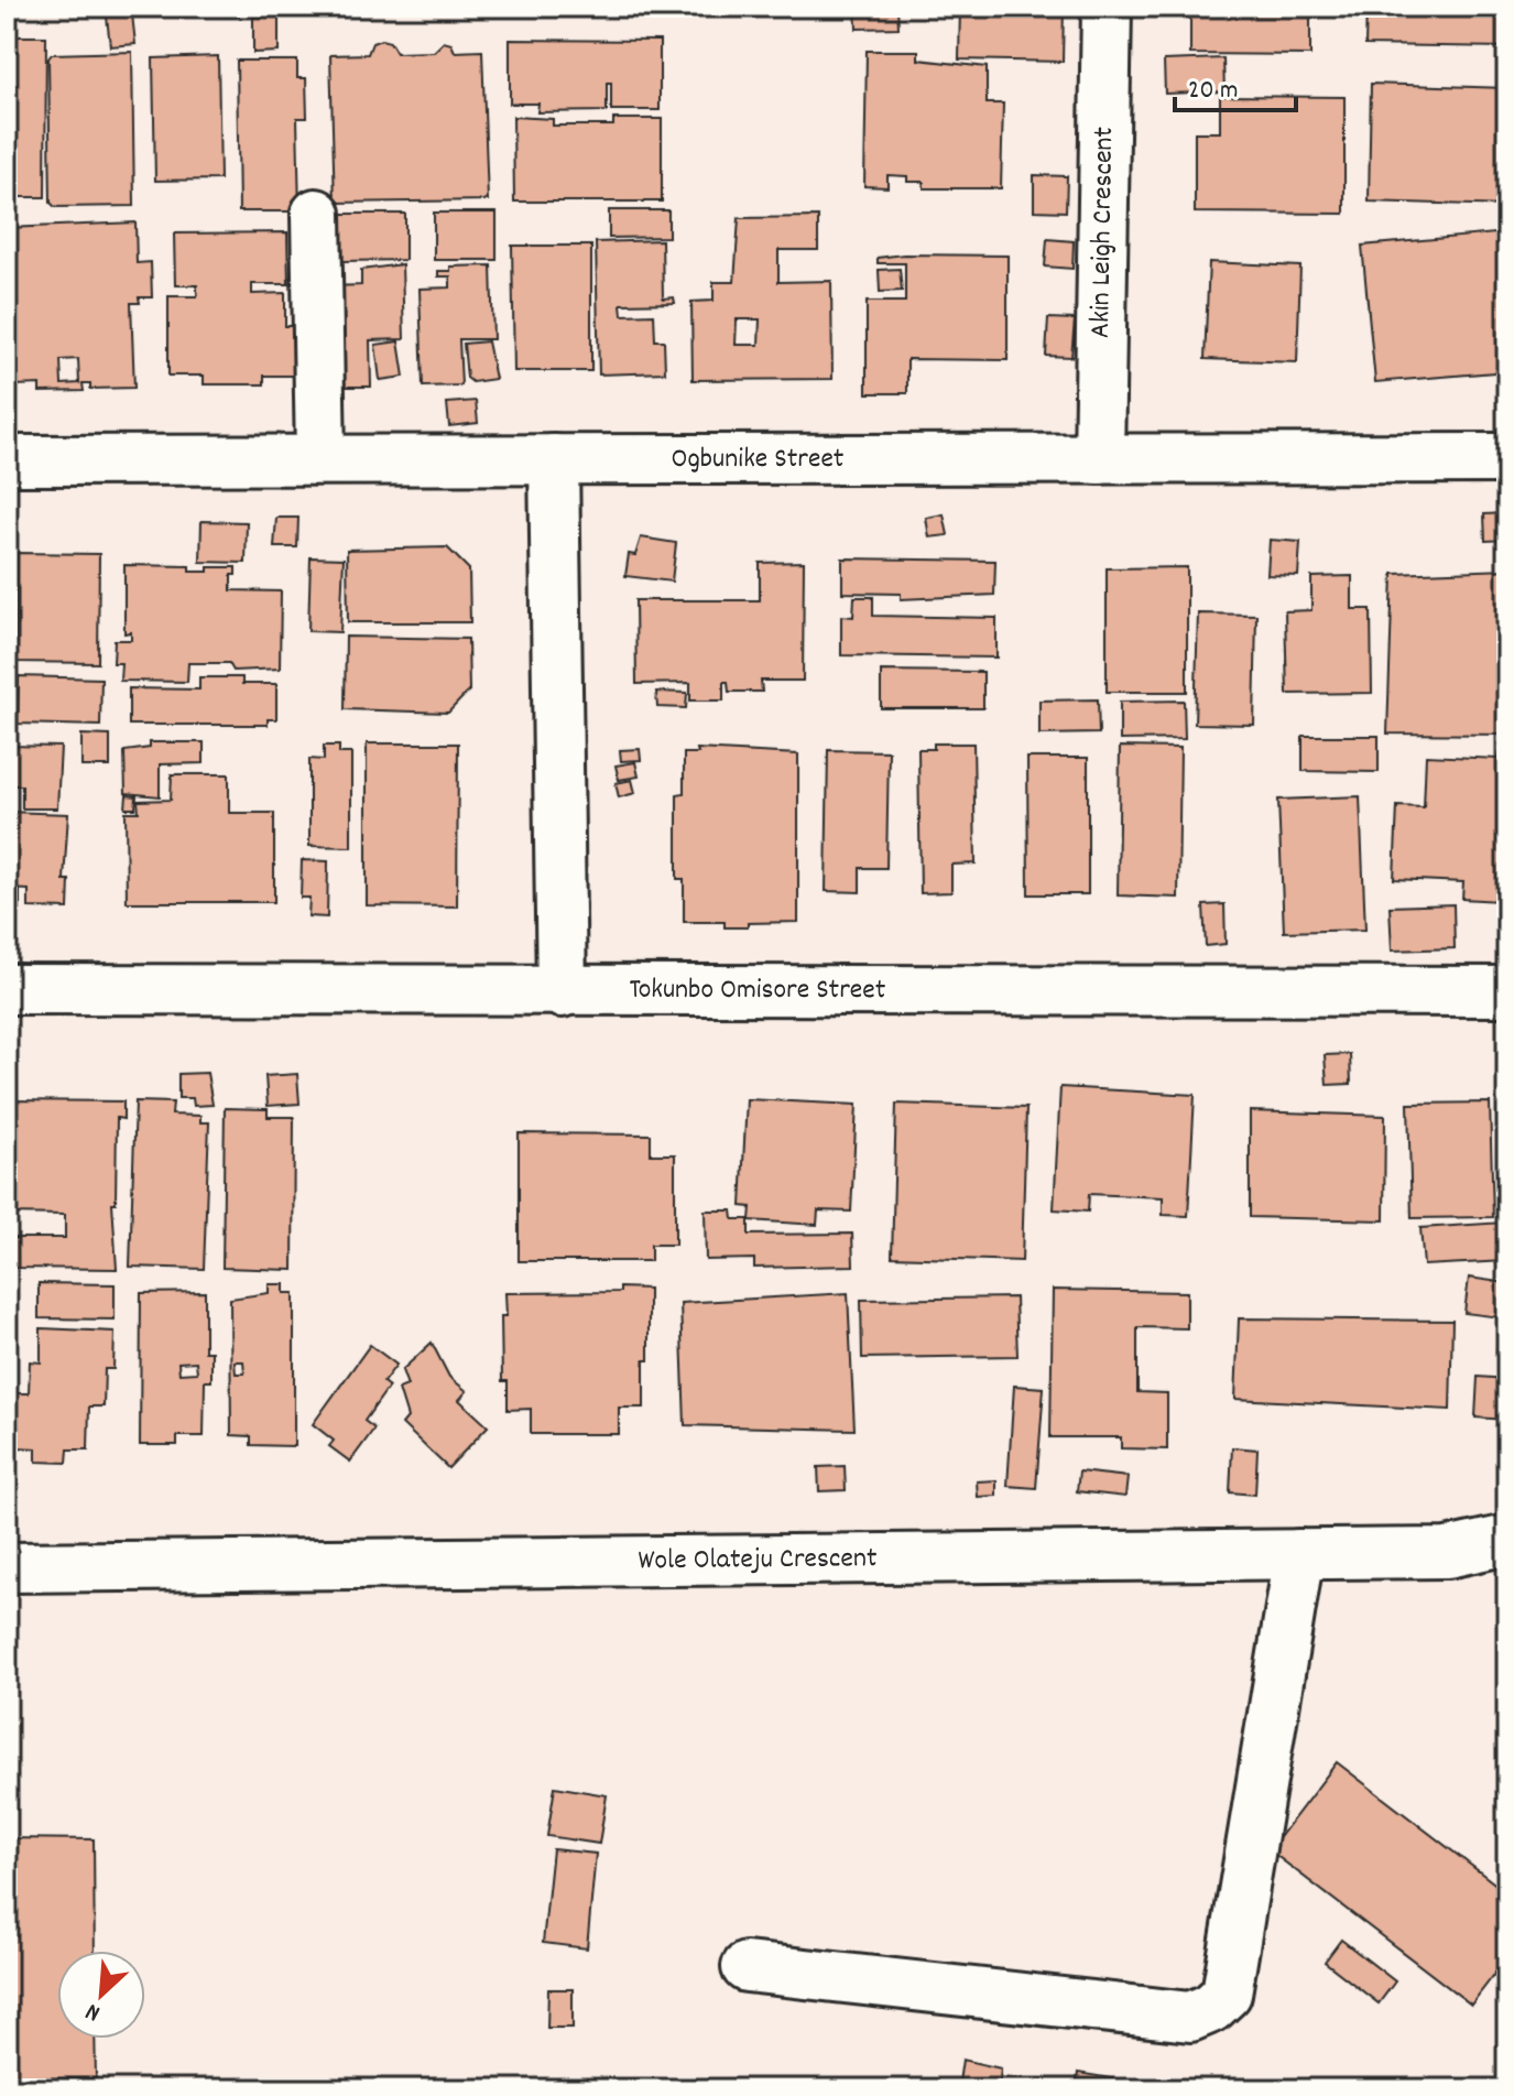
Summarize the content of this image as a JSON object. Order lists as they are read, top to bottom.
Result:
{
  "streets": {
    "street": [
      "Akin Leigh Crescent",
      "Ogbunike Street",
      "Tokunbo Omisore Street",
      "Wole Olateju Crescent"
    ]
  },
  "crossings": [
    ["Akin Leigh Crescent", "Ogbunike Street"]
  ],
  "scale_bar": "20 m",
  "north": "bottom left"
}
